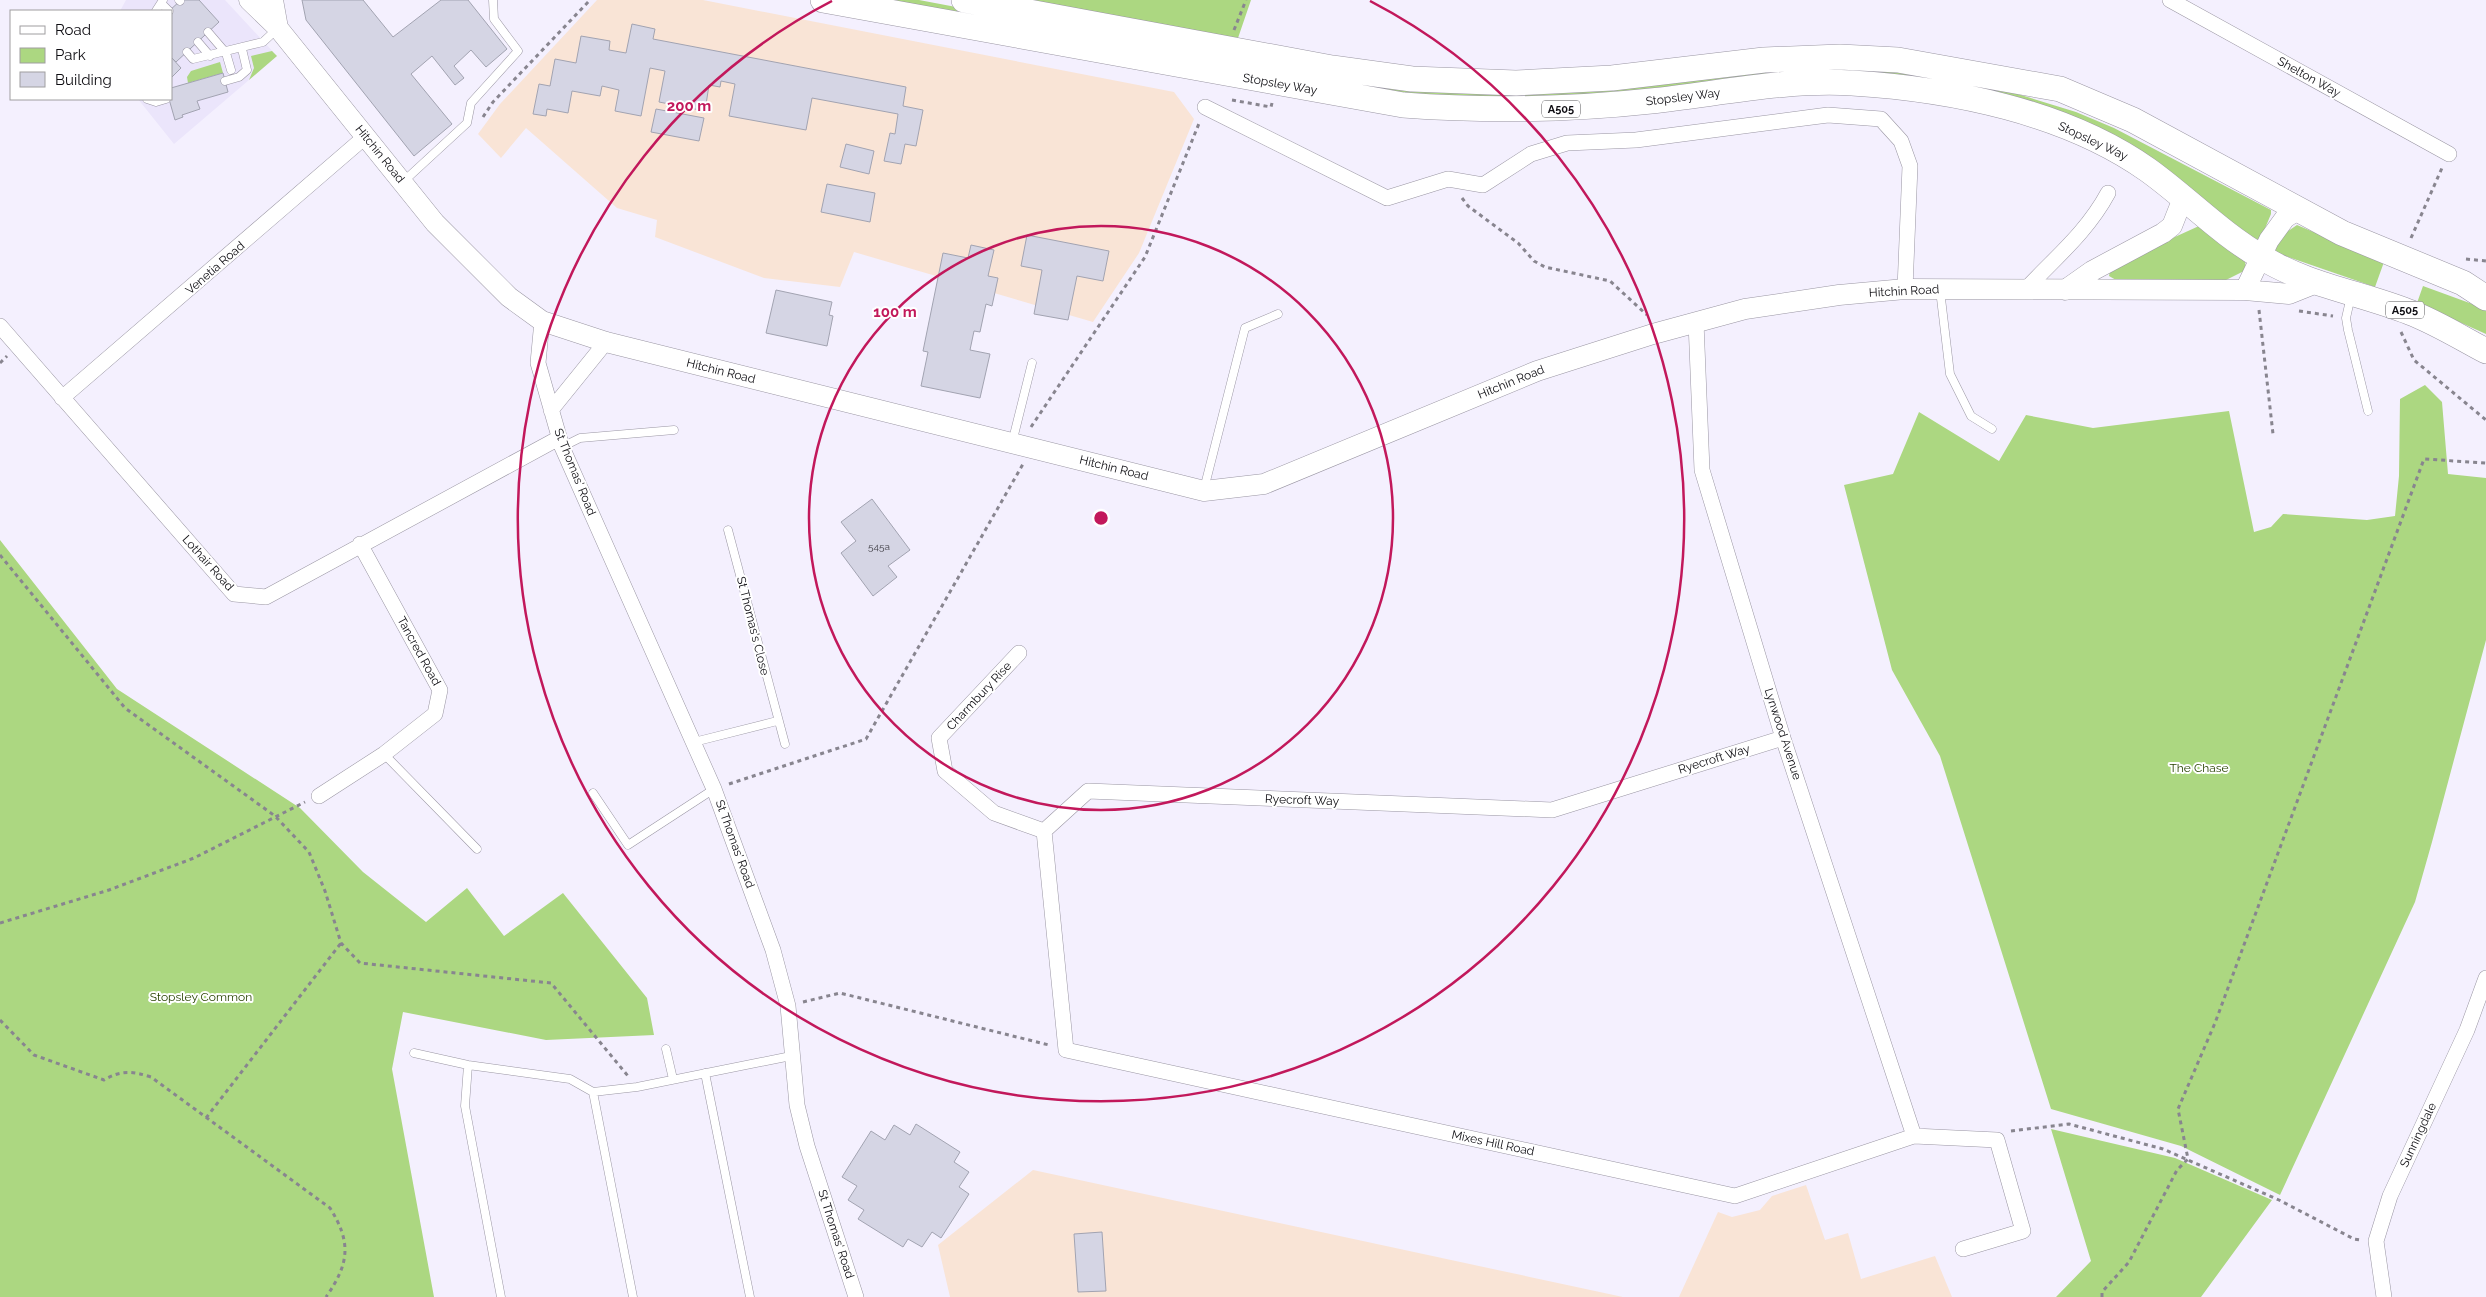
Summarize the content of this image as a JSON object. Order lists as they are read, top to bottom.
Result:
{
  "streets": {
    "main road": ["Stopsley Way", "A505"],
    "street": [
      "Shelton Way",
      "Hitchin Road",
      "Venetia Road",
      "St Thomas' Road",
      "Lothair Road",
      "Tancred Road",
      "Charmbury Rise",
      "Lynwood Avenue",
      "Ryecroft Way",
      "Sunningdale",
      "Mixes Hill Road"
    ],
    "lane": ["St Thomas's Close"]
  },
  "crossings": [
    ["Stopsley Way", "Hitchin Road"],
    ["Hitchin Road", "Venetia Road"],
    ["Hitchin Road", "St Thomas' Road"],
    ["Hitchin Road", "Lynwood Avenue"],
    ["Venetia Road", "Lothair Road"],
    ["St Thomas' Road", "Lothair Road"],
    ["Lothair Road", "Tancred Road"],
    ["Charmbury Rise", "Ryecroft Way"],
    ["Lynwood Avenue", "Ryecroft Way"],
    ["Lynwood Avenue", "Mixes Hill Road"]
  ],
  "parks": ["The Chase", "Stopsley Common"],
  "house_numbers": ["545a"],
  "legend": ["Road", "Park", "Building"],
  "rings": ["200 m", "100 m"]
}
